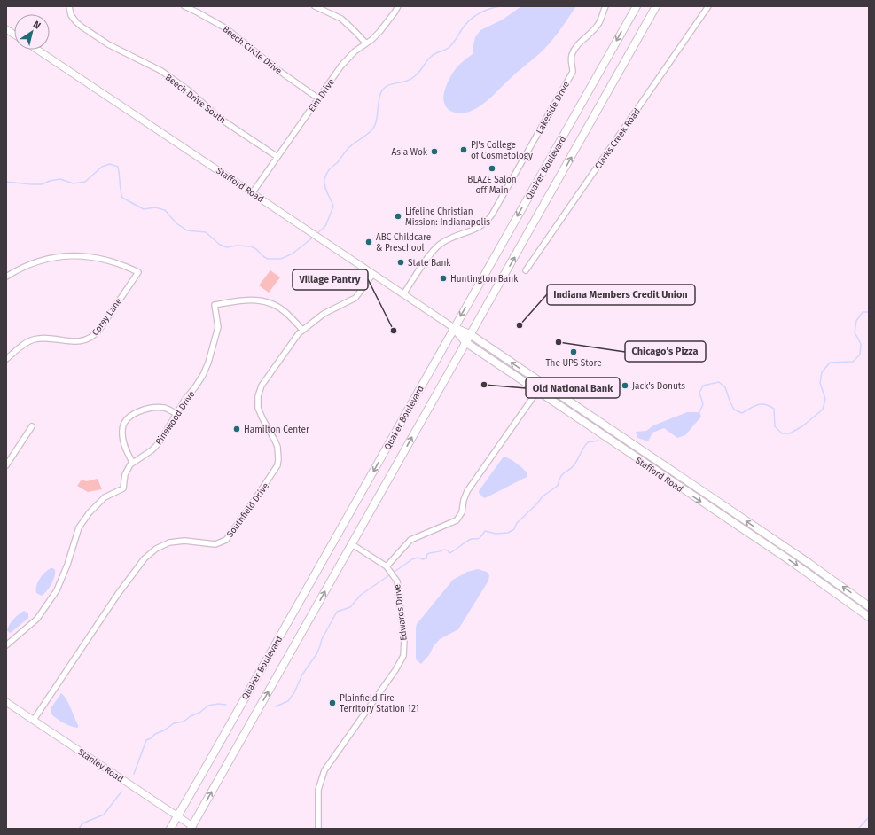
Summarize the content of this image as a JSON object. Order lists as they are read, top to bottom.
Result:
{
  "streets": {
    "main road": ["Quaker Boulevard", "Stafford Road"],
    "street": [
      "Beech Circle Drive",
      "Elm Drive",
      "Beech Drive South",
      "Lakeside Drive",
      "Clarks Creek Road",
      "Corey Lane",
      "Pinewood Drive",
      "Southfield Drive",
      "Edwards Drive",
      "Stanley Road"
    ]
  },
  "crossings": [
    ["Beech Circle Drive", "Elm Drive"],
    ["Elm Drive", "Beech Drive South"],
    ["Elm Drive", "Stafford Road"],
    ["Lakeside Drive", "Stafford Road"],
    ["Quaker Boulevard", "Stafford Road"],
    ["Quaker Boulevard", "Edwards Drive"],
    ["Quaker Boulevard", "Stanley Road"],
    ["Stafford Road", "Southfield Drive"],
    ["Pinewood Drive", "Southfield Drive"],
    ["Southfield Drive", "Stanley Road"]
  ],
  "places": [
    "PJ's College of Cosmetology",
    "Asia Wok",
    "BLAZE Salon off Main",
    "Lifeline Christian Mission: Indianapolis",
    "ABC Childcare & Preschool",
    "State Bank",
    "Huntington Bank",
    "Indiana Members Credit Union",
    "Village Pantry",
    "Chicago's Pizza",
    "The UPS Store",
    "Old National Bank",
    "Jack's Donuts",
    "Hamilton Center",
    "Plainfield Fire Territory Station 121"
  ],
  "north": "top right"
}
